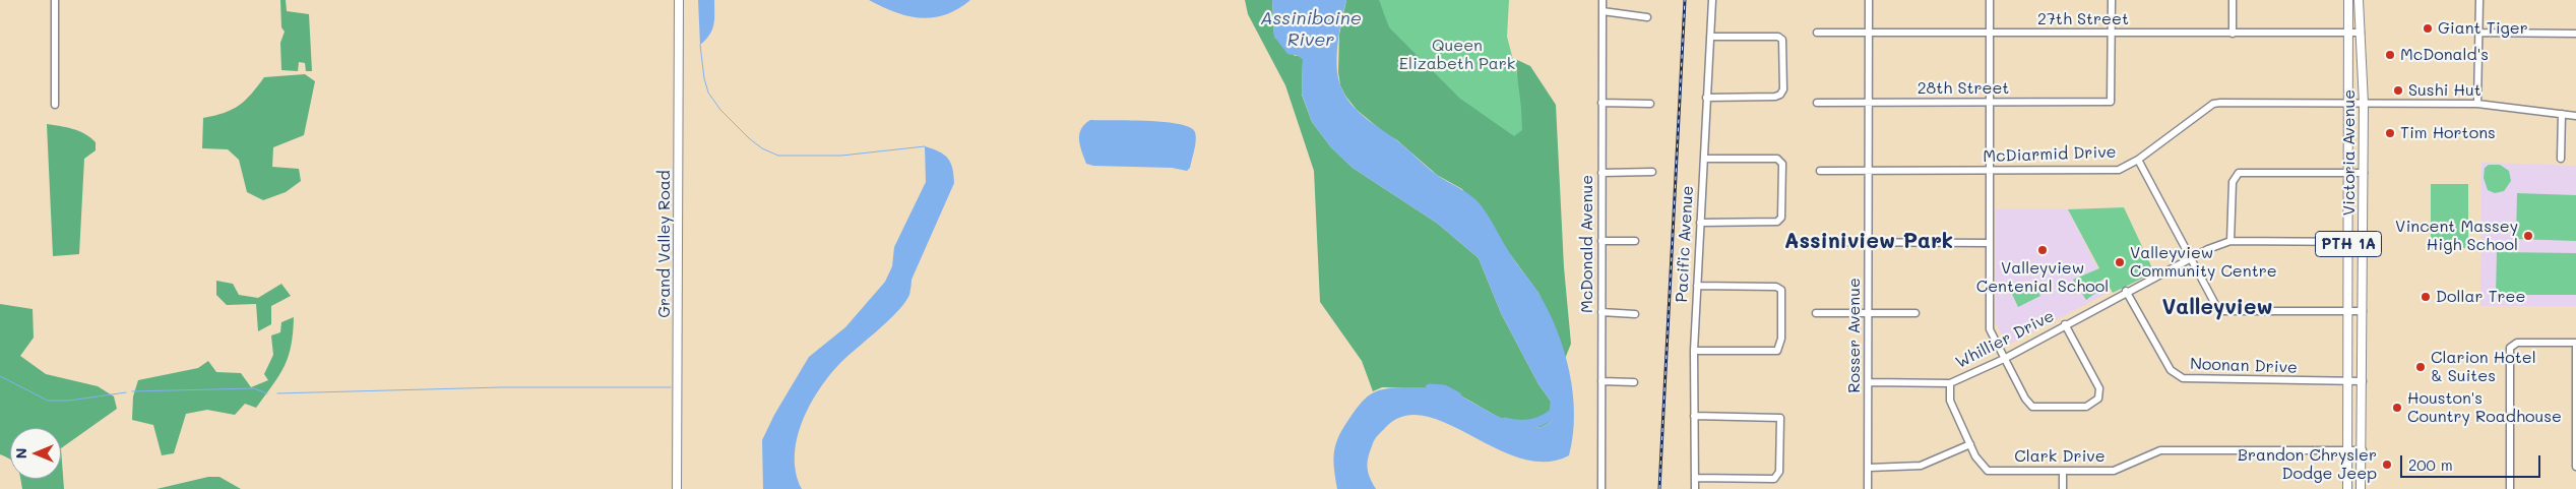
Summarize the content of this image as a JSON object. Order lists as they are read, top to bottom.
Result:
{
  "streets": {
    "main road": ["Victoria Avenue", "Grand Valley Road", "PTH 1A"],
    "street": [
      "27th Street",
      "28th Street",
      "McDiarmid Drive",
      "McDonald Avenue",
      "Pacific Avenue",
      "Rosser Avenue",
      "Whillier Drive",
      "Noonan Drive",
      "Clark Drive"
    ]
  },
  "crossings": [
    ["27th Street", "28th Street"],
    ["27th Street", "Victoria Avenue"],
    ["27th Street", "Rosser Avenue"],
    ["28th Street", "Rosser Avenue"],
    ["Victoria Avenue", "McDiarmid Drive"],
    ["Victoria Avenue", "Whillier Drive"],
    ["Victoria Avenue", "Noonan Drive"],
    ["Victoria Avenue", "Clark Drive"],
    ["McDiarmid Drive", "Rosser Avenue"],
    ["Rosser Avenue", "Whillier Drive"],
    ["Whillier Drive", "Noonan Drive"],
    ["Whillier Drive", "Clark Drive"]
  ],
  "districts": ["Assiniview Park", "Valleyview"],
  "water": ["Assiniboine River"],
  "parks": ["Queen Elizabeth Park"],
  "places": [
    "Giant Tiger",
    "McDonald's",
    "Sushi Hut",
    "Tim Hortons",
    "Vincent Massey High School",
    "Valleyview Centenial School",
    "Valleyview Community Centre",
    "Dollar Tree",
    "Clarion Hotel & Suites",
    "Houston's Country Roadhouse",
    "Brandon Chrysler Dodge Jeep"
  ],
  "scale_bar": "200 m",
  "north": "left"
}
